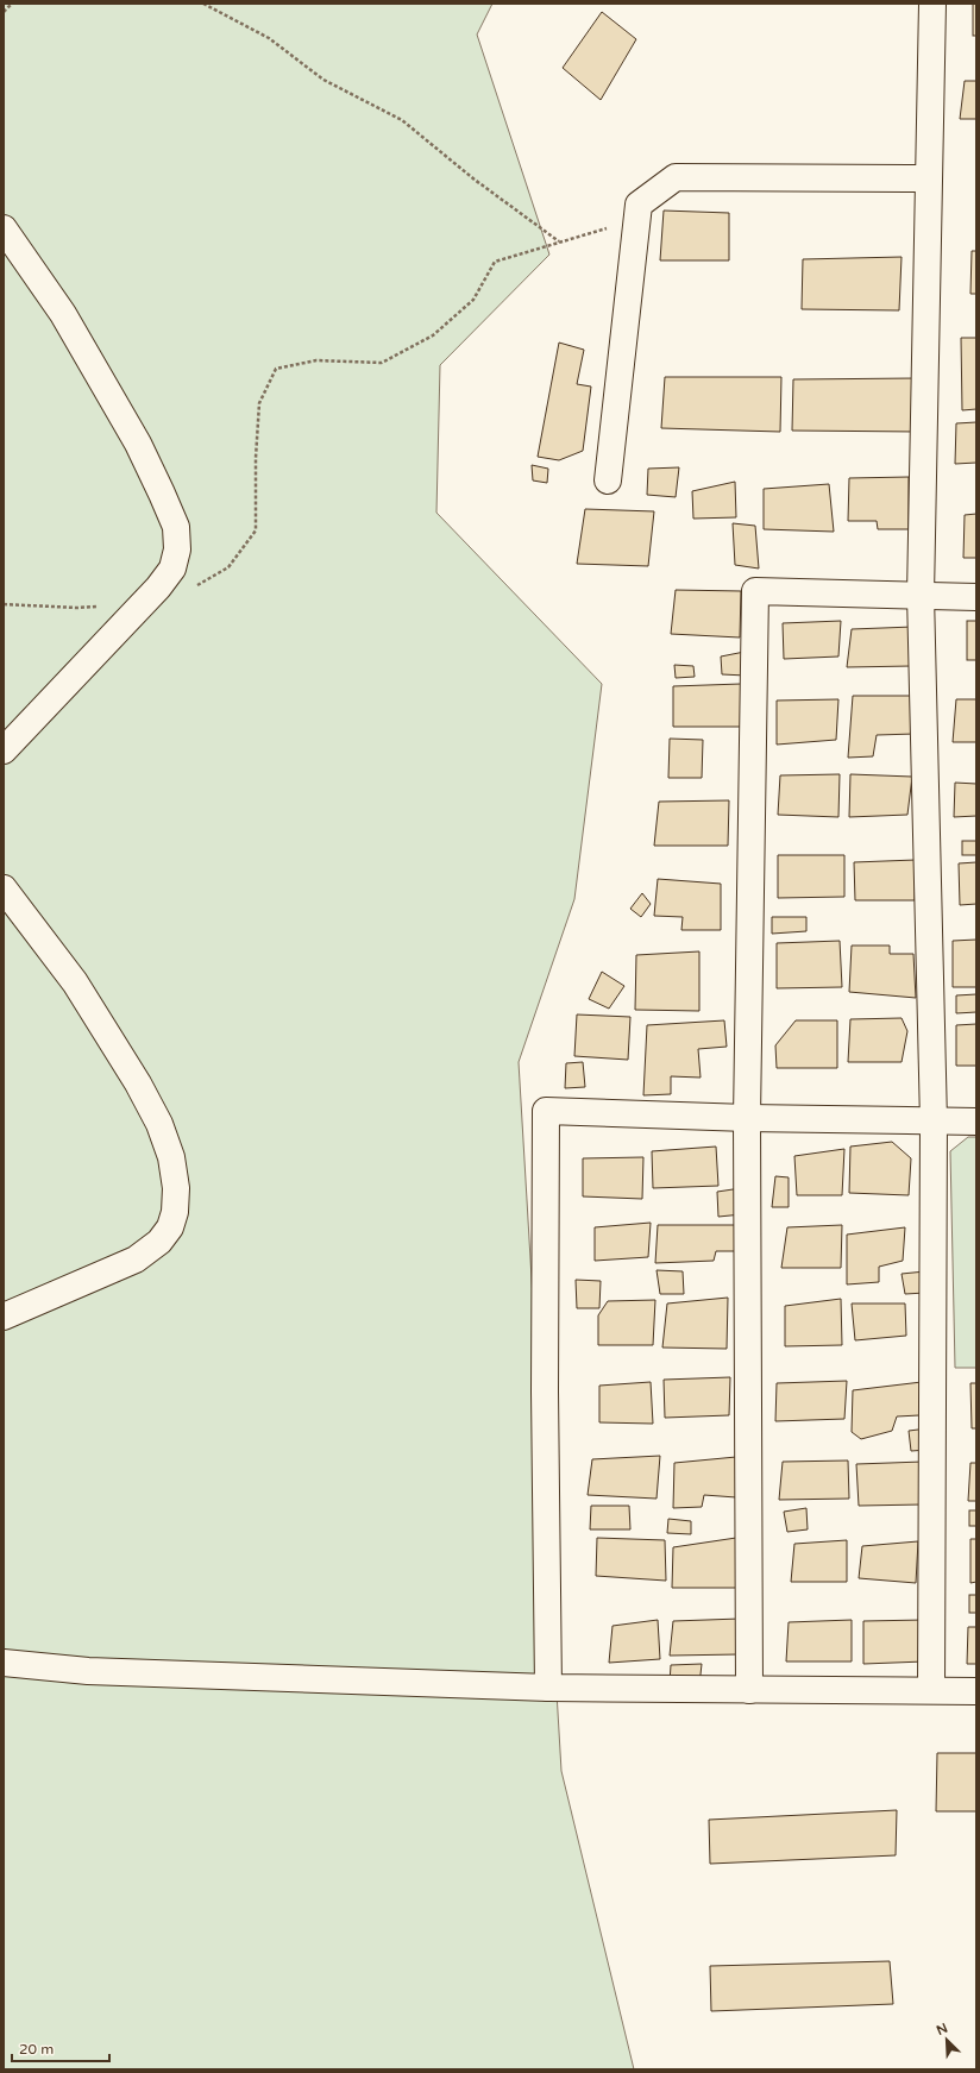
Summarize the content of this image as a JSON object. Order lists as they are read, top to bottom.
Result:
{
  "scale_bar": "20 m",
  "north": "top left"
}
